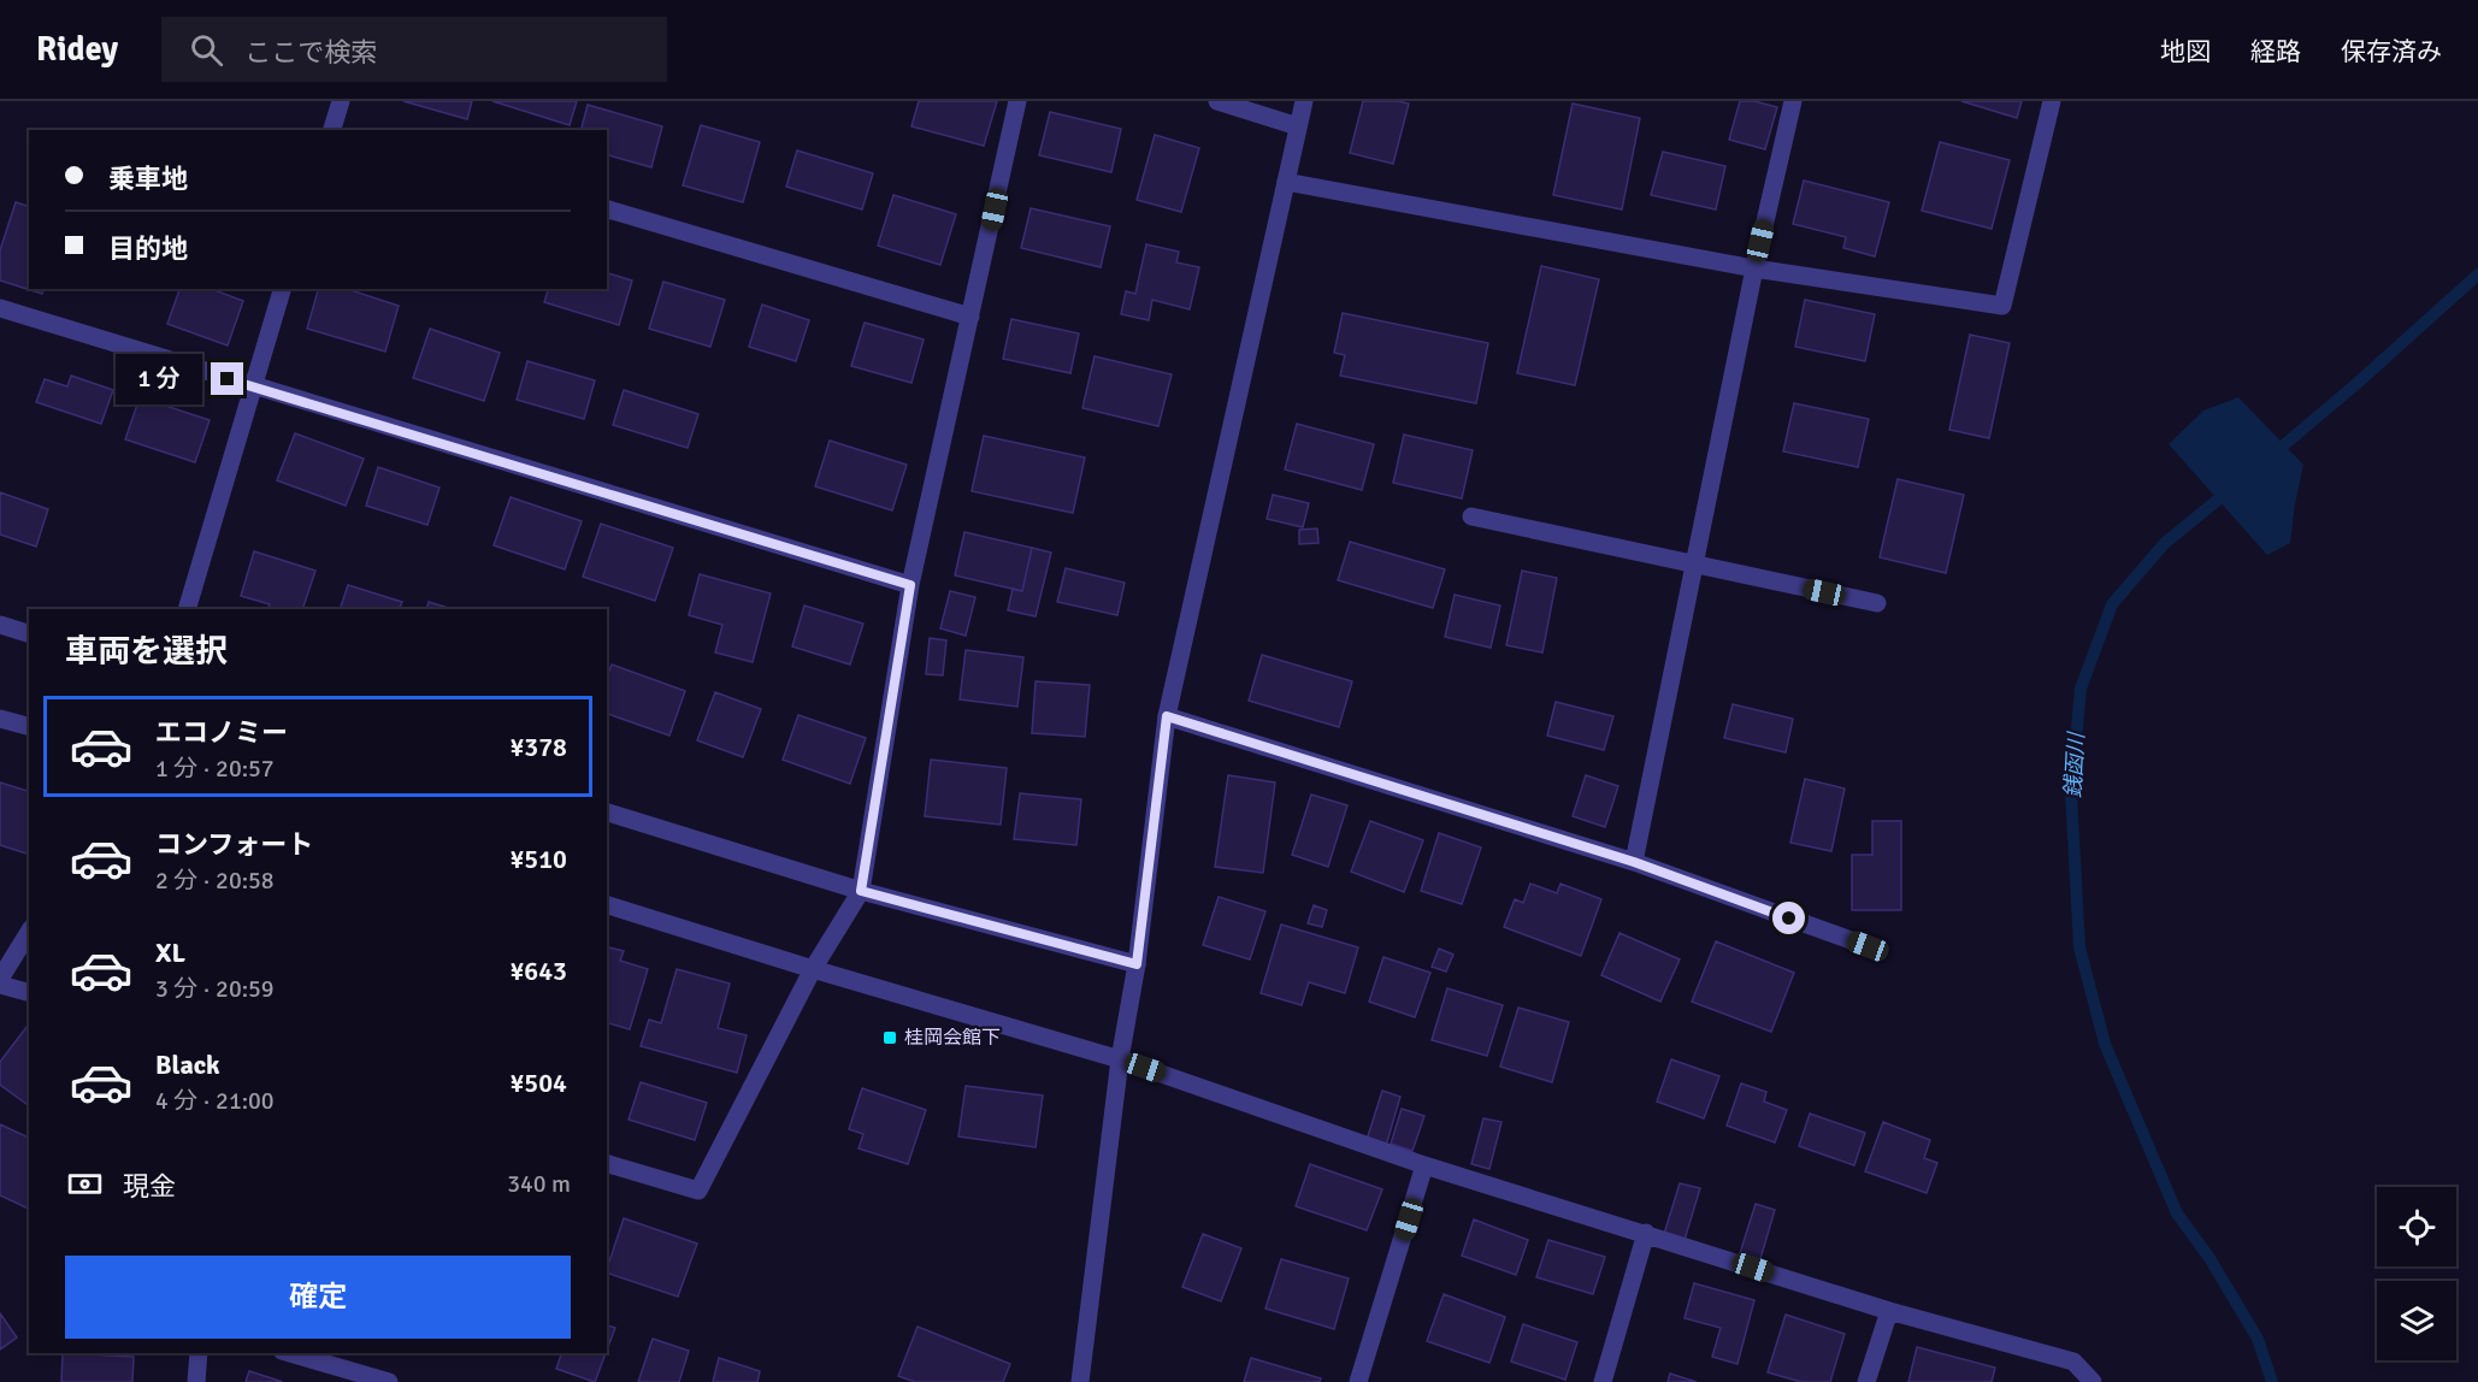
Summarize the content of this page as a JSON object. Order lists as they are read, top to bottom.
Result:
{
  "water": ["銭函川"],
  "places": {
    "transit": ["桂岡会館下"]
  },
  "page": {
    "header": "Ridey",
    "search": "ここで検索",
    "nav": ["地図", "経路", "保存済み"],
    "banner": ["乗車地", "目的地"],
    "bubble": "1 分",
    "heading": "車両を選択",
    "list": [
      {
        "name": "エコノミー",
        "note": "1 分 · 20:57",
        "value": "¥378"
      },
      {
        "name": "コンフォート",
        "note": "2 分 · 20:58",
        "value": "¥510"
      },
      {
        "name": "XL",
        "note": "3 分 · 20:59",
        "value": "¥643"
      },
      {
        "name": "Black",
        "note": "4 分 · 21:00",
        "value": "¥504"
      }
    ],
    "pay": ["現金", "340 m"],
    "buttons": "確定"
  }
}
